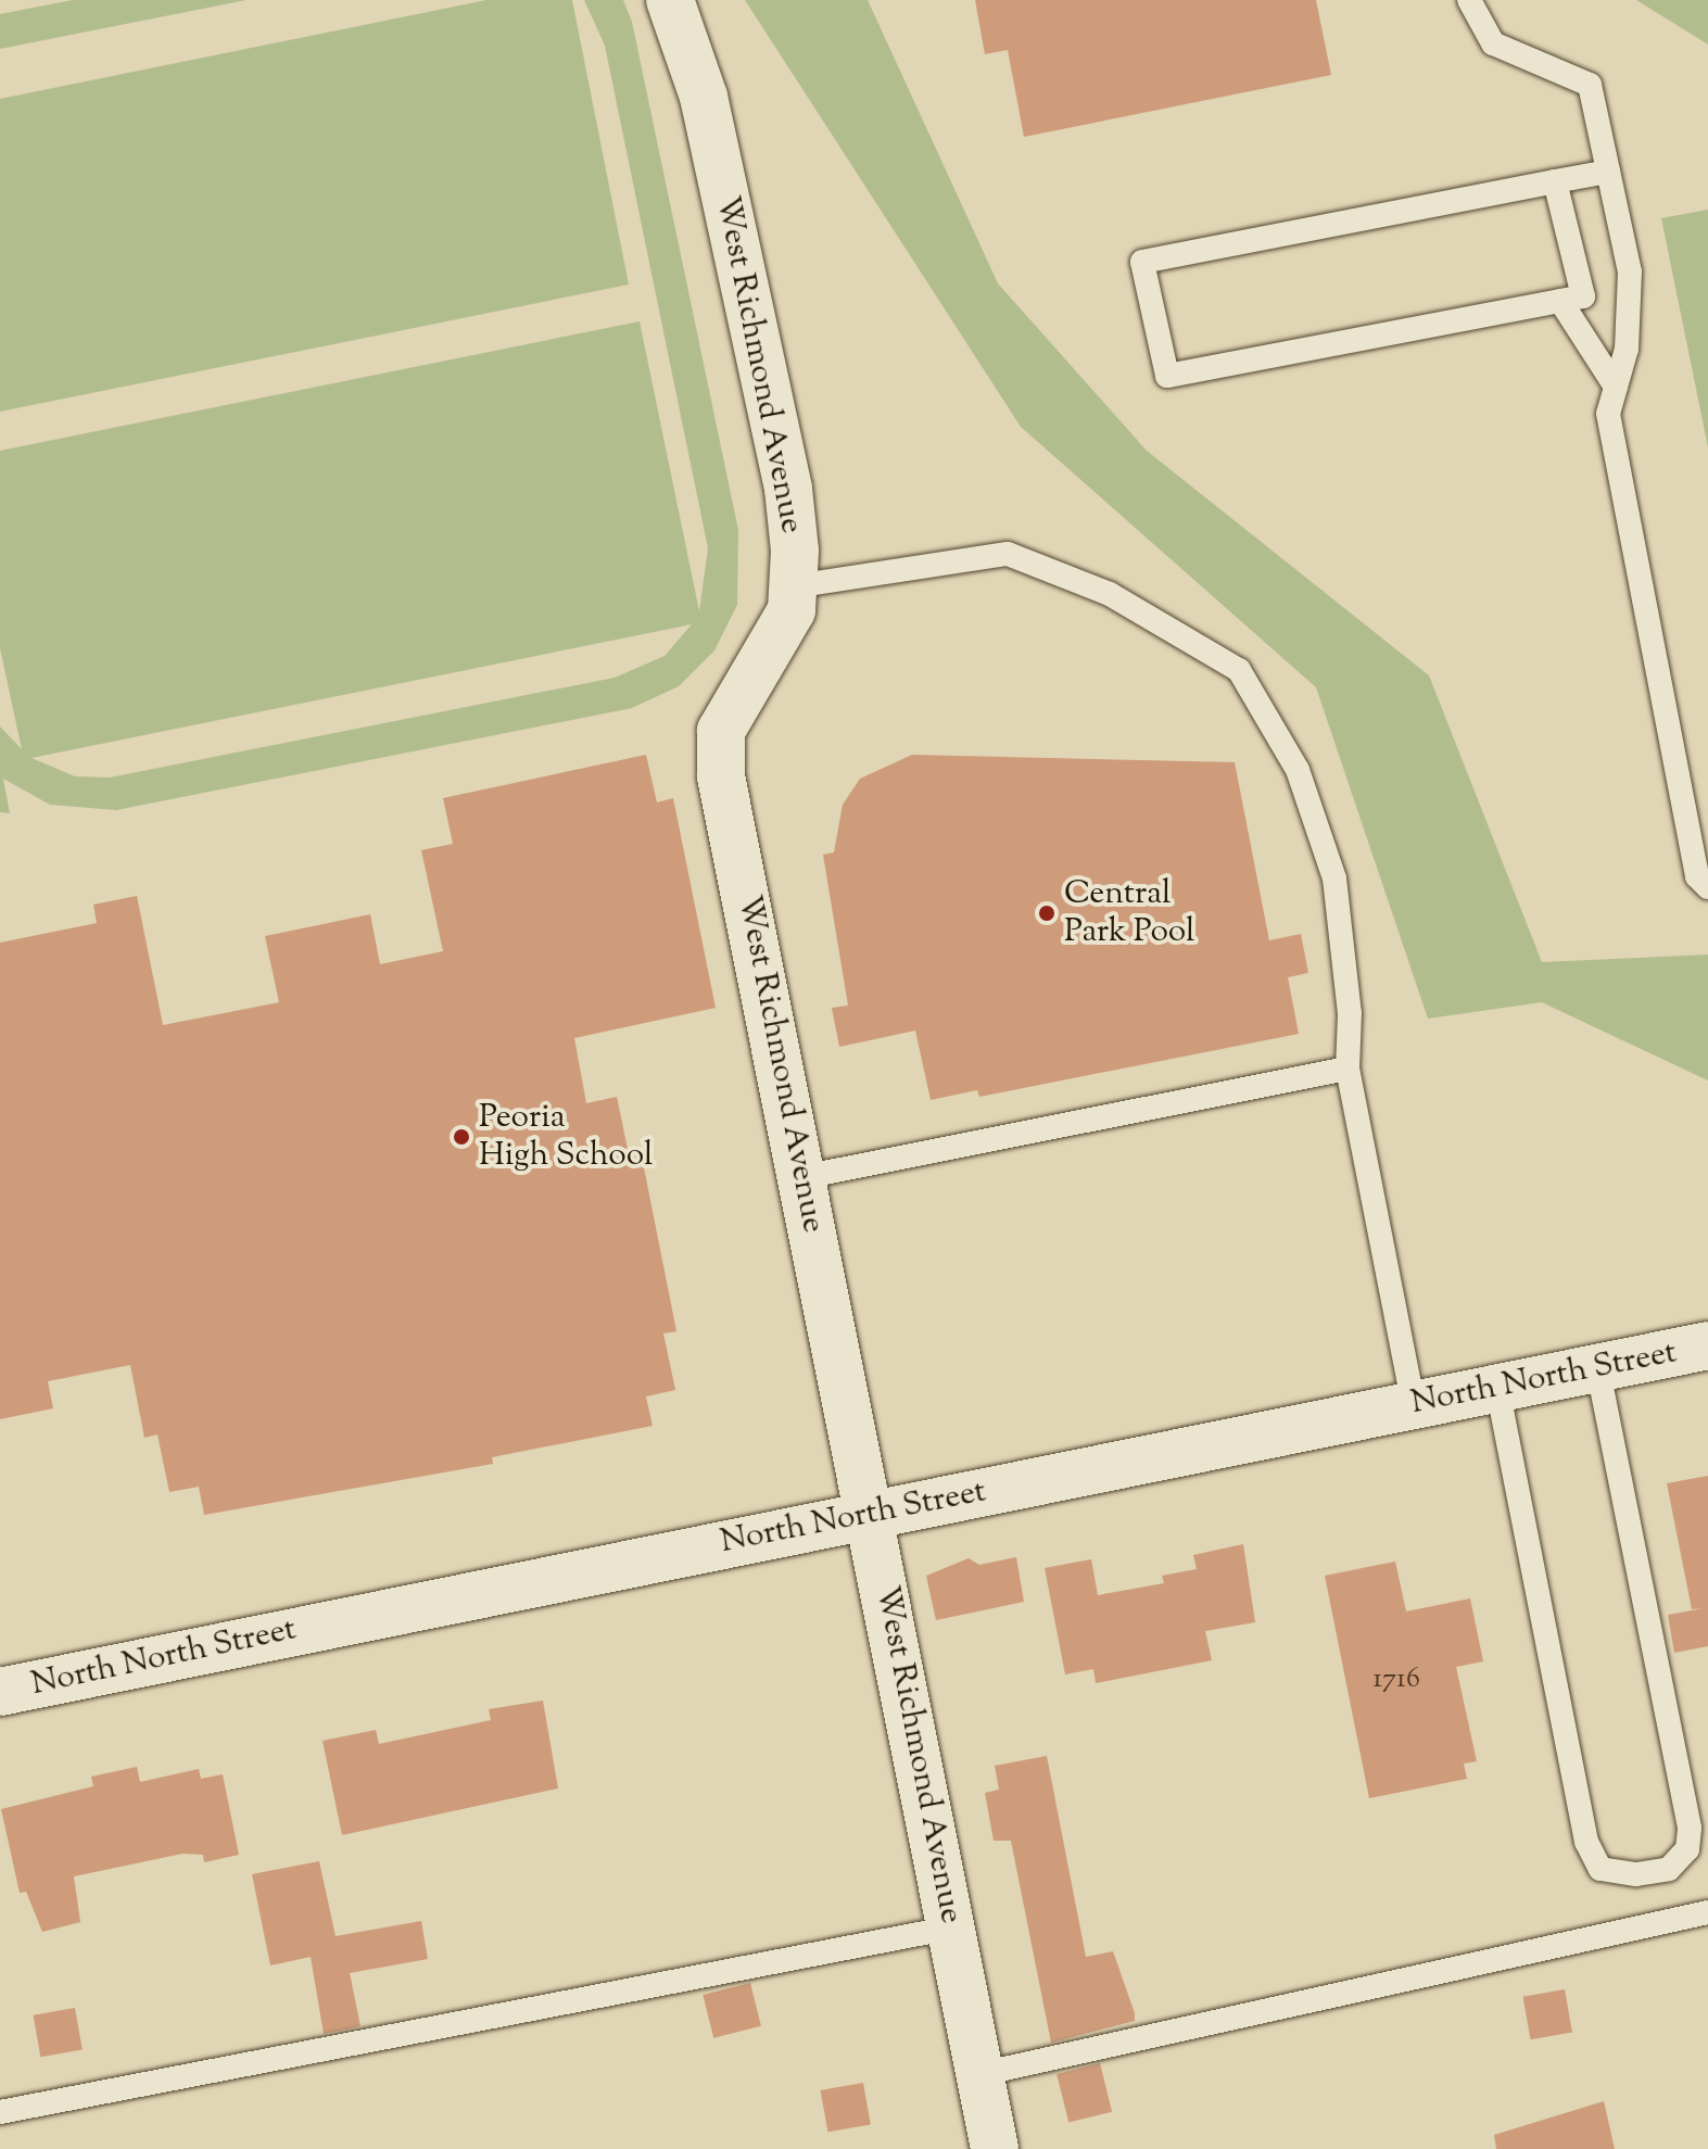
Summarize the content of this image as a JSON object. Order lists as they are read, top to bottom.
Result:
{
  "streets": {
    "street": ["West Richmond Avenue", "North North Street"]
  },
  "crossings": [
    ["West Richmond Avenue", "North North Street"]
  ],
  "places": ["Central Park Pool", "Peoria High School"],
  "house_numbers": ["1716"]
}
